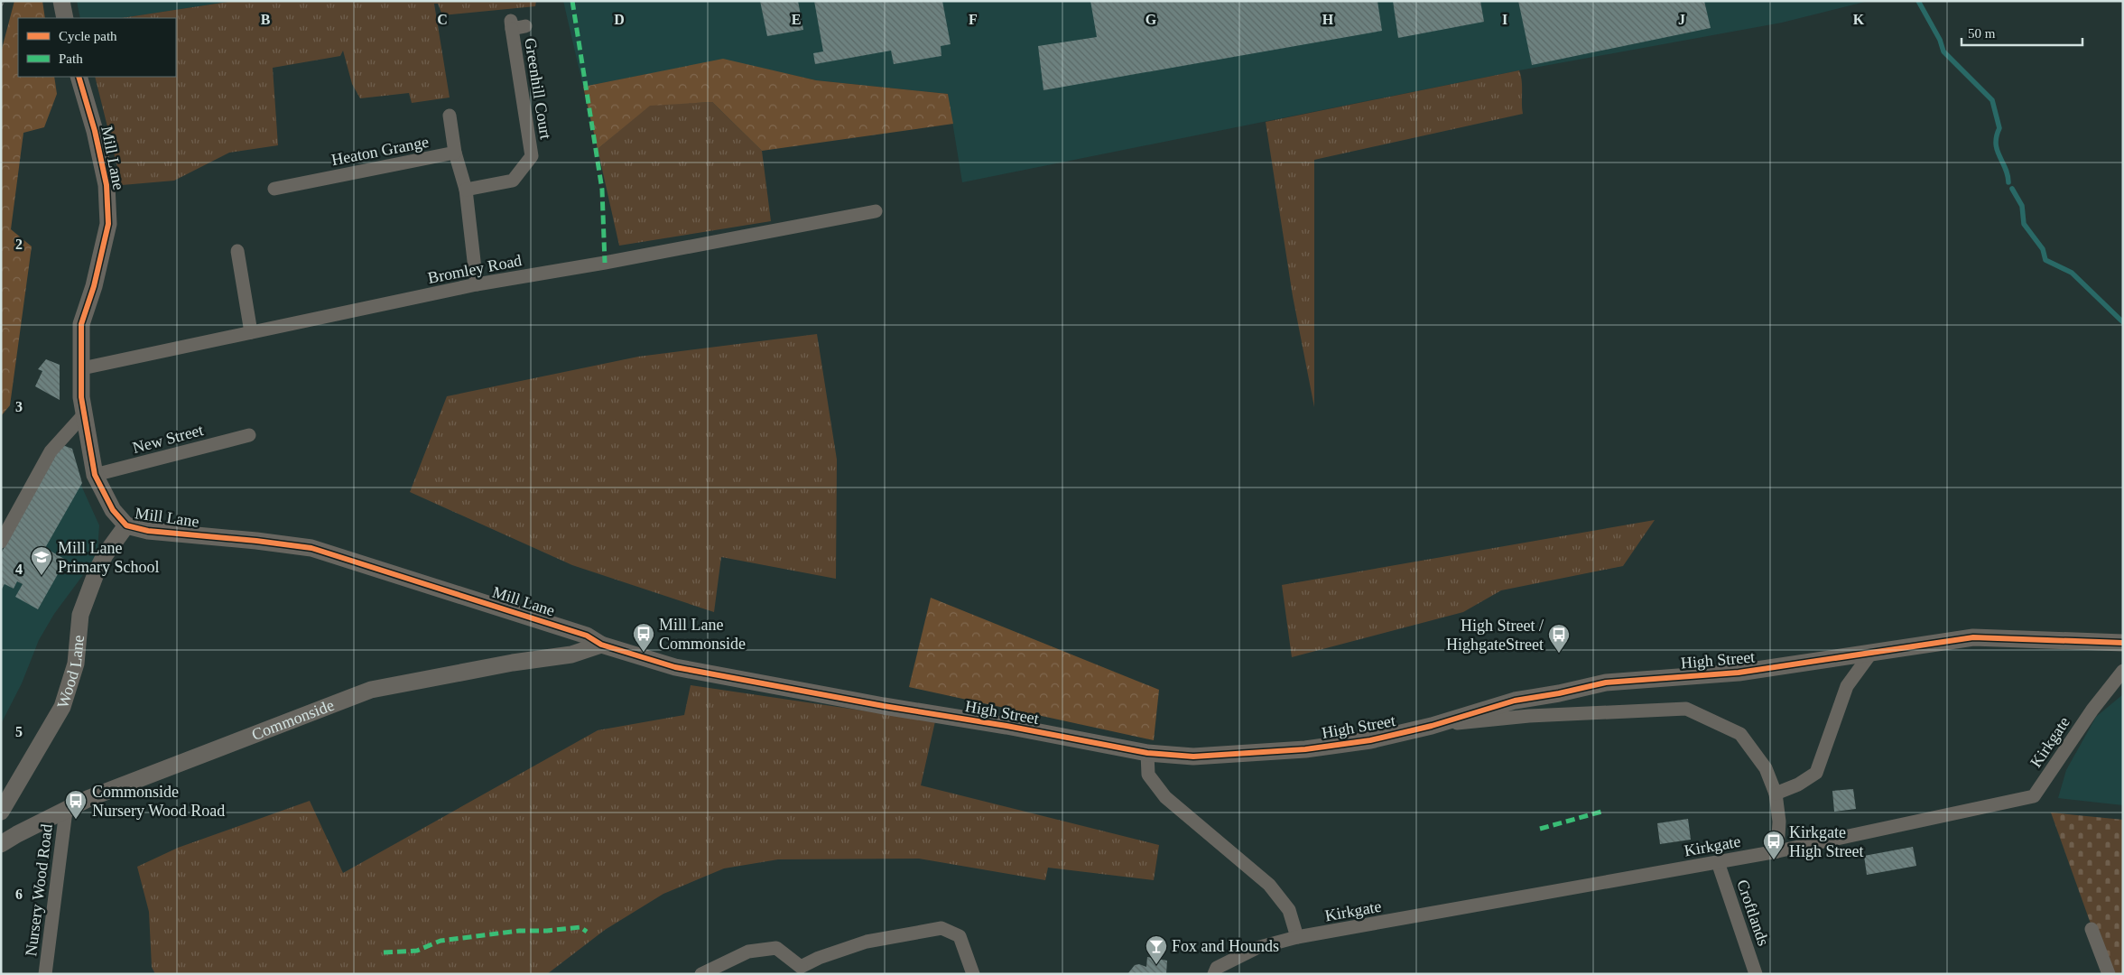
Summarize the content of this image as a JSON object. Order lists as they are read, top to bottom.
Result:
{
  "streets": {
    "street": [
      "Greenhill Court",
      "Heaton Grange",
      "Mill Lane",
      "Bromley Road",
      "New Street",
      "High Street",
      "Wood Lane",
      "Commonside",
      "Kirkgate",
      "Nursery Wood Road",
      "Croftlands"
    ]
  },
  "crossings": [
    ["Mill Lane", "Bromley Road"],
    ["Mill Lane", "New Street"],
    ["Mill Lane", "High Street"],
    ["Mill Lane", "Wood Lane"],
    ["Mill Lane", "Commonside"],
    ["High Street", "Commonside"],
    ["Commonside", "Nursery Wood Road"],
    ["Kirkgate", "Croftlands"]
  ],
  "places": {
    "school or university": ["Mill Lane Primary School"],
    "bus stop": [
      "Mill Lane Commonside",
      "High Street / HighgateStreet",
      "Commonside Nursery Wood Road",
      "Kirkgate High Street"
    ],
    "bar": ["Fox and Hounds"]
  },
  "legend": ["Cycle path", "Path"],
  "scale_bar": "50 m",
  "grid": {
    "columns": [
      "B",
      "C",
      "D",
      "E",
      "F",
      "G",
      "H",
      "I",
      "J",
      "K"
    ],
    "rows": [
      "2",
      "3",
      "4",
      "5",
      "6"
    ]
  }
}
